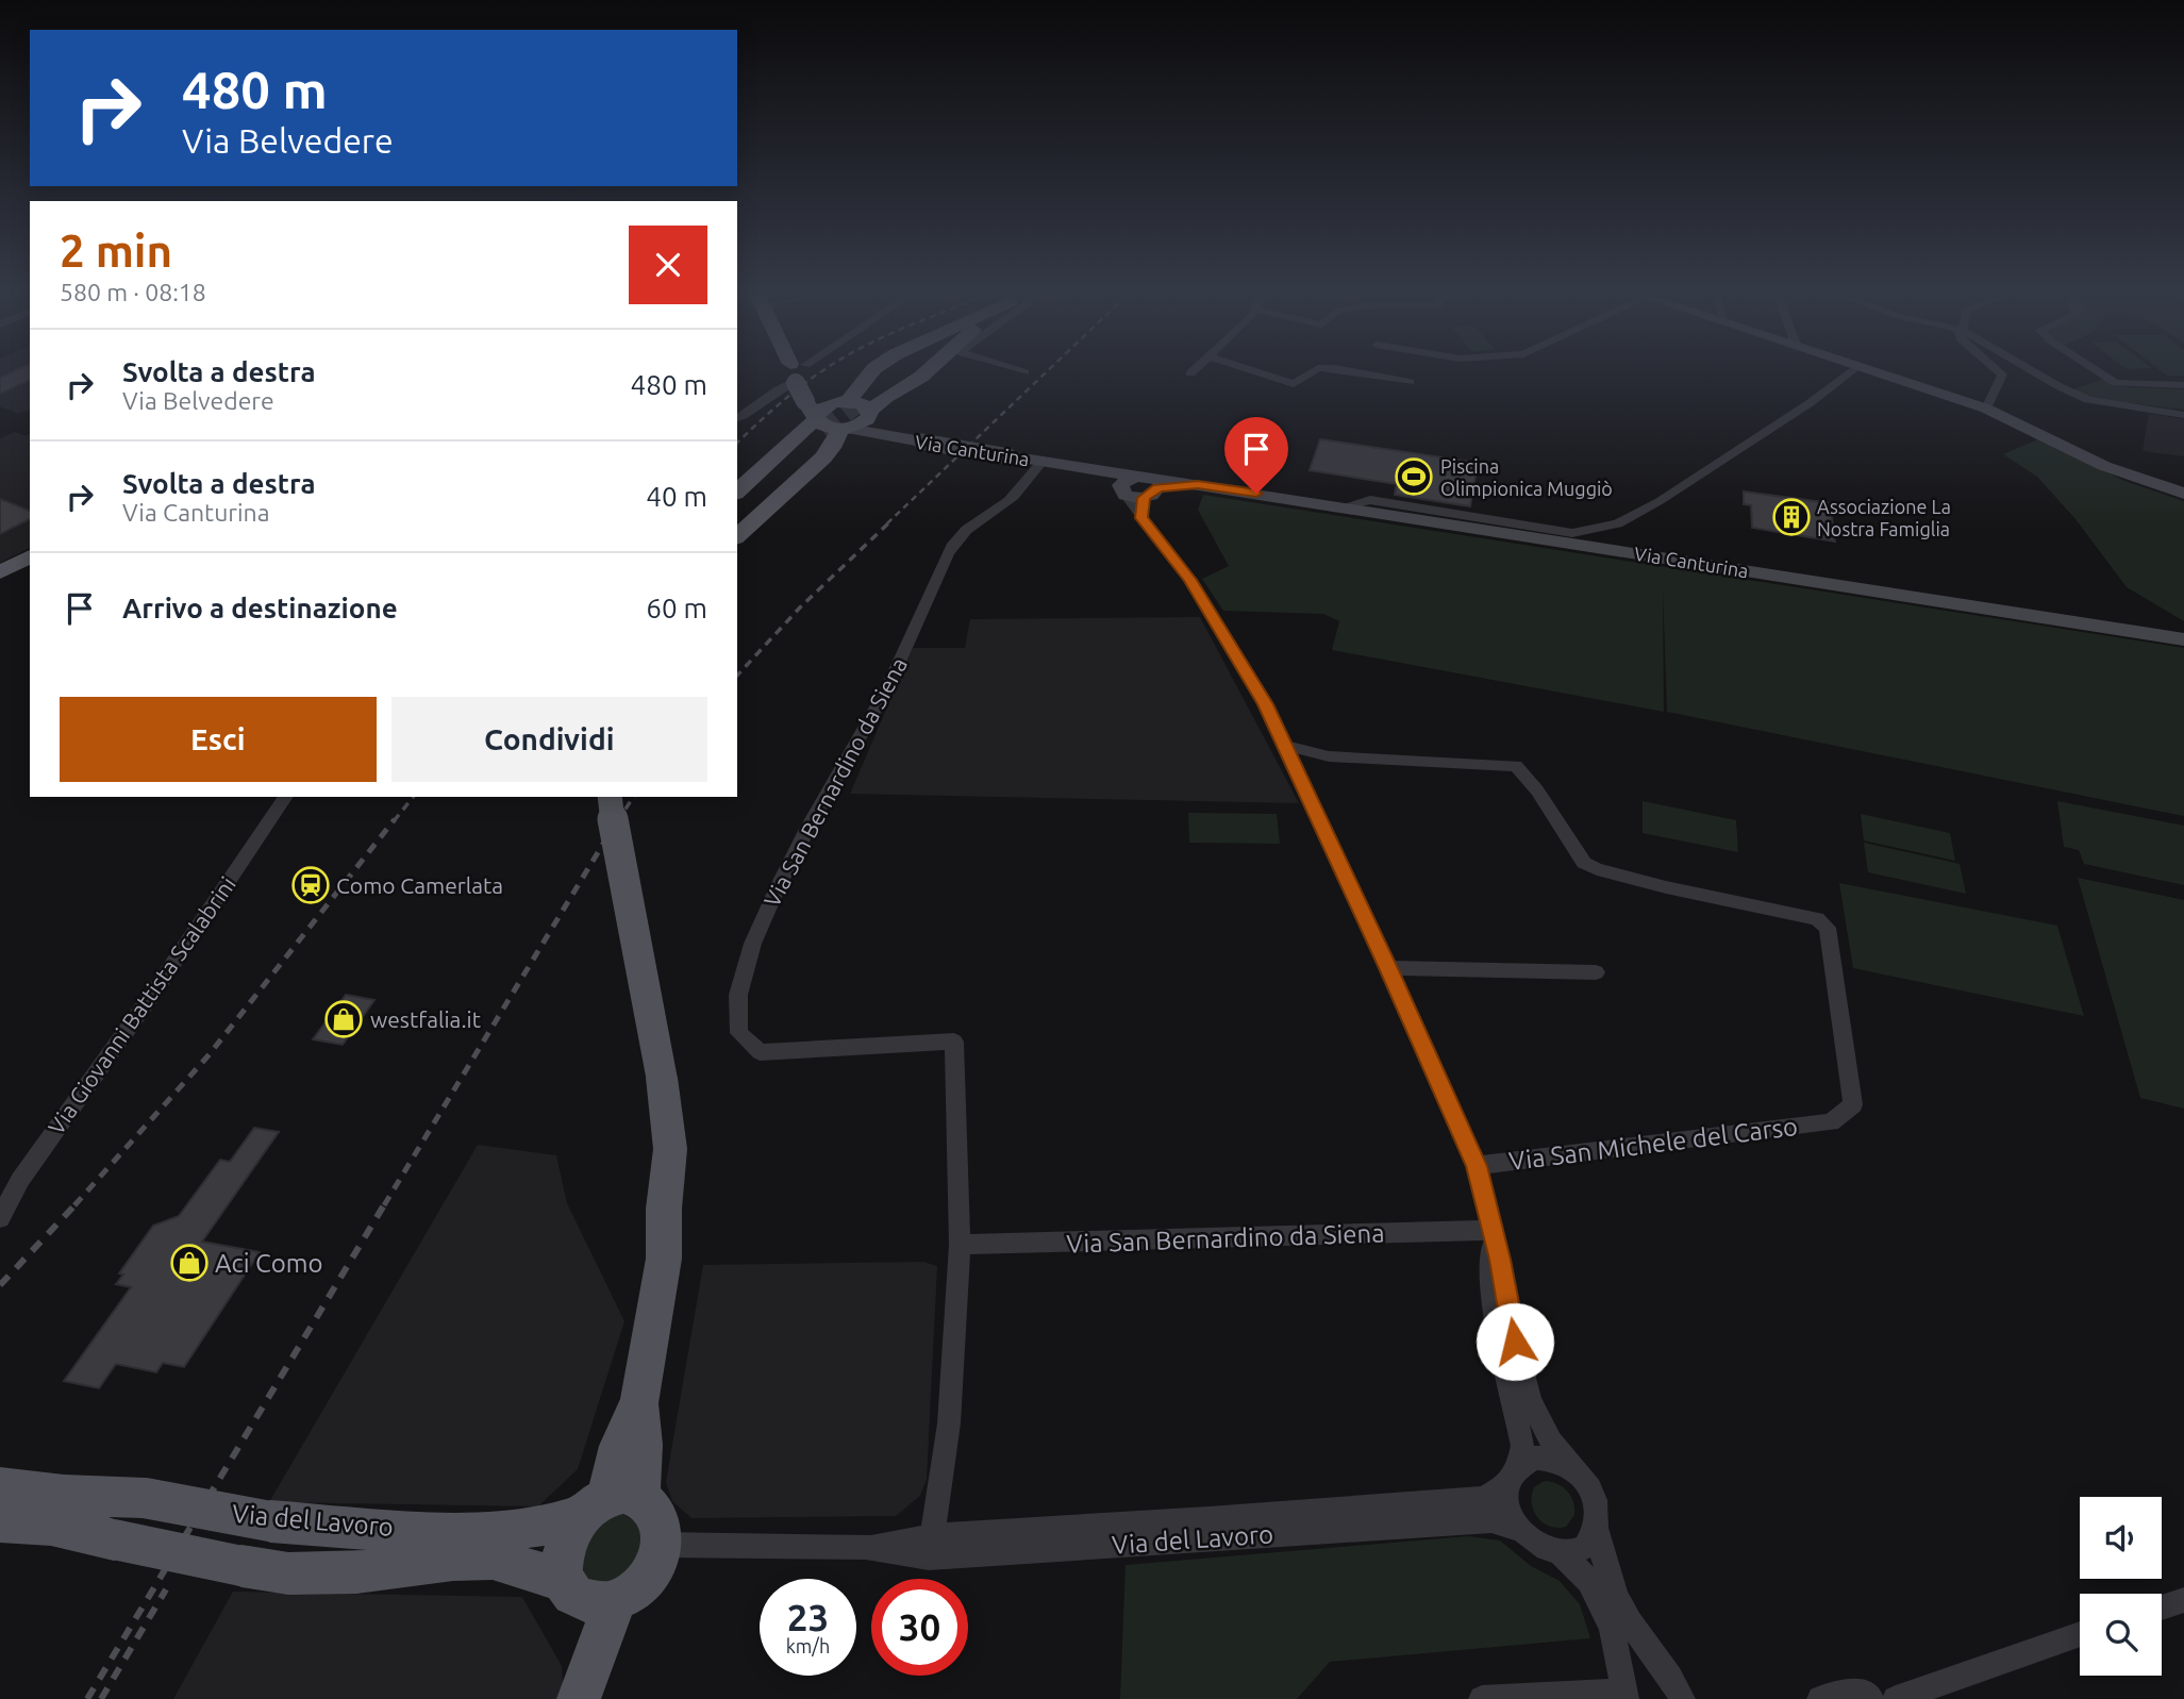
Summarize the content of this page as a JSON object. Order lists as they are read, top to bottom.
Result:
{
  "streets": {
    "main road": ["Via Canturina", "Via del Lavoro"],
    "street": ["Via San Bernardino da Siena", "Via Giovanni Battista Scalabrini", "Via San Michele del Carso"]
  },
  "crossings": [
    ["Via Canturina", "Via San Bernardino da Siena"],
    ["Via San Bernardino da Siena", "Via del Lavoro"]
  ],
  "places": {
    "sports": ["Piscina Olimpionica Muggiò"],
    "building": ["Associazione La Nostra Famiglia"],
    "station": ["Como Camerlata"],
    "shop": ["westfalia.it", "Aci Como"]
  },
  "page": {
    "turn": ["480 m", "Via Belvedere"],
    "heading": ["2 min", "580 m · 08:18"],
    "list": [
      {
        "name": "Svolta a destra",
        "note": "Via Belvedere",
        "value": "480 m"
      },
      {
        "name": "Svolta a destra",
        "note": "Via Canturina",
        "value": "40 m"
      },
      {
        "name": "Arrivo a destinazione",
        "value": "60 m"
      }
    ],
    "buttons": ["Esci", "Condividi"],
    "speed": "23 km/h",
    "limit": "30"
  }
}
